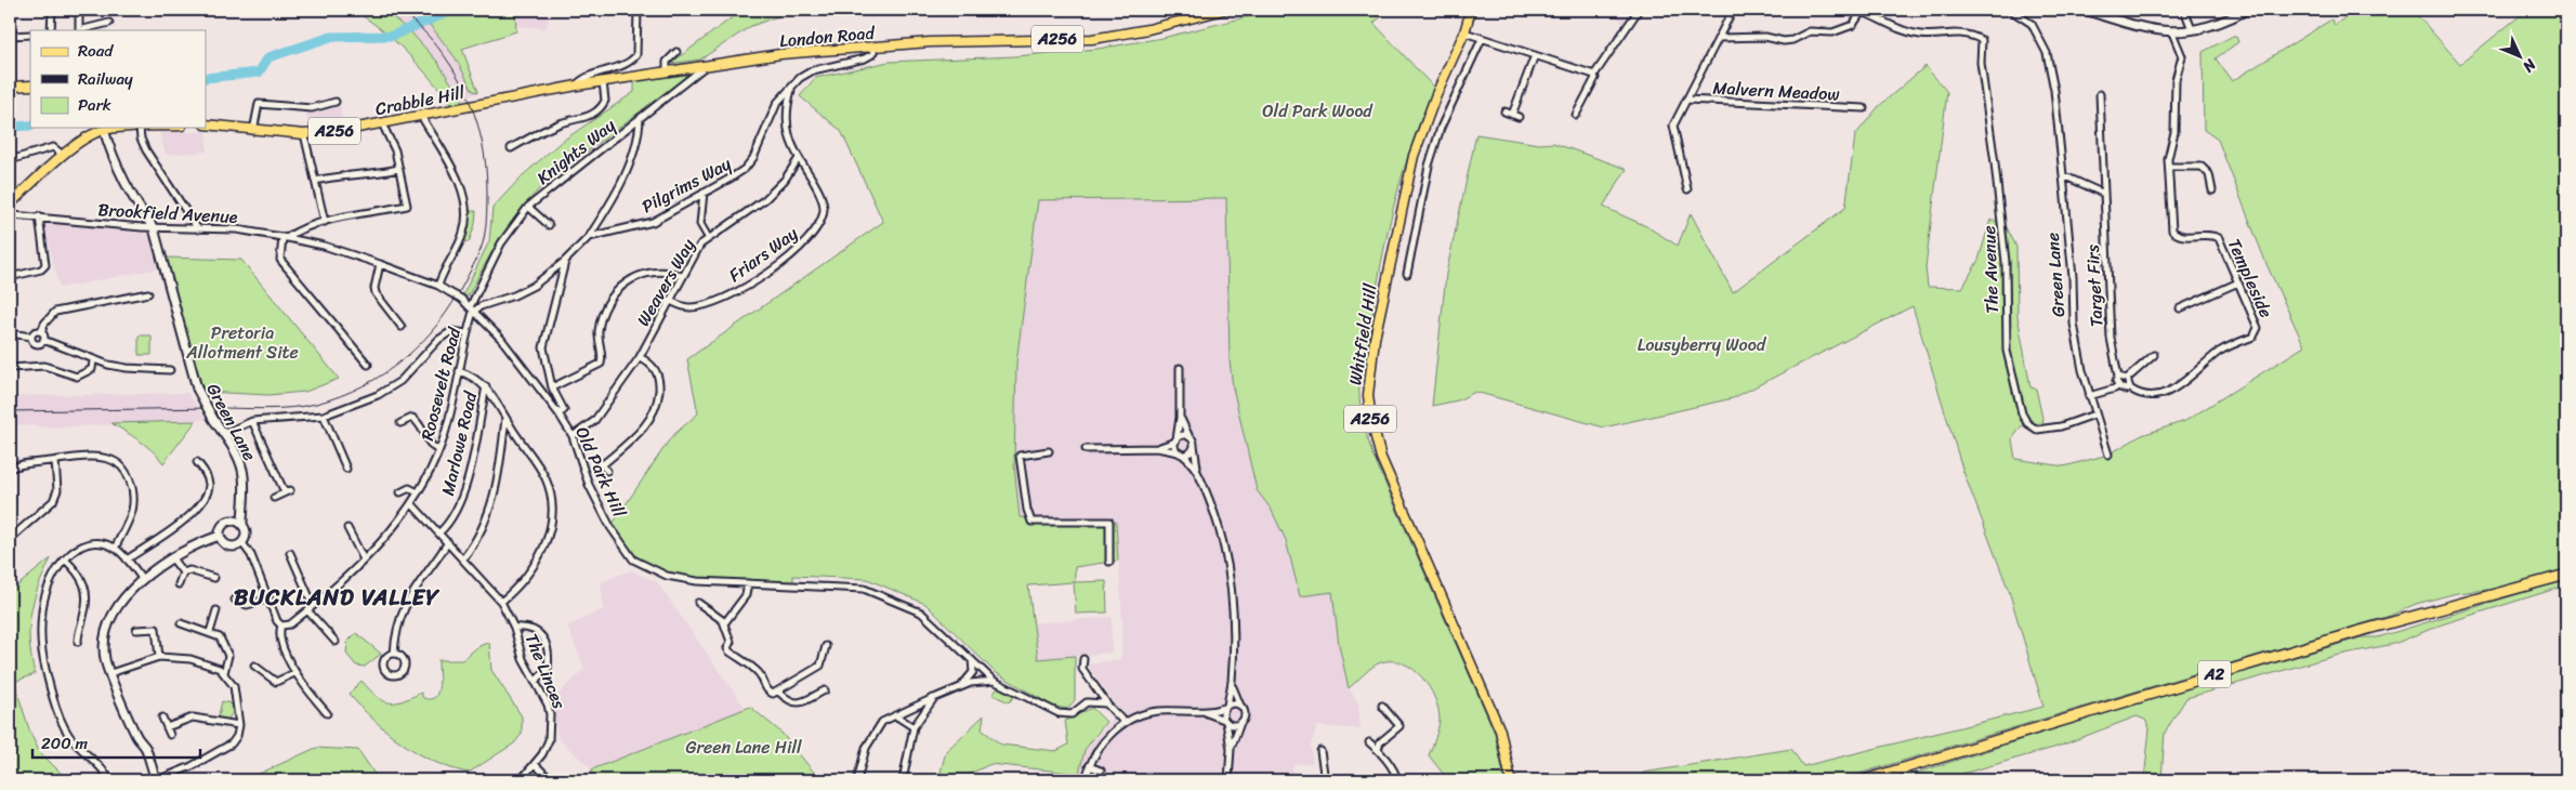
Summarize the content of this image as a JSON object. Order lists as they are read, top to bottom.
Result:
{
  "streets": {
    "highway": ["A2"],
    "main road": [
      "London Road",
      "A256",
      "Crabble Hill",
      "Whitfield Hill"
    ],
    "street": [
      "Malvern Meadow",
      "Knights Way",
      "Pilgrims Way",
      "Brookfield Avenue",
      "Friars Way",
      "The Avenue",
      "Green Lane",
      "Templeside",
      "Weavers Way",
      "Target Firs",
      "Roosevelt Road",
      "Marlowe Road",
      "Old Park Hill",
      "The Linces"
    ]
  },
  "crossings": [
    ["London Road", "Crabble Hill"],
    ["London Road", "Knights Way"],
    ["London Road", "Pilgrims Way"],
    ["Knights Way", "Roosevelt Road"],
    ["Knights Way", "Old Park Hill"],
    ["Pilgrims Way", "Friars Way"],
    ["Brookfield Avenue", "Green Lane"],
    ["Brookfield Avenue", "Old Park Hill"],
    ["Friars Way", "Weavers Way"],
    ["The Avenue", "Green Lane"],
    ["Weavers Way", "Old Park Hill"],
    ["Roosevelt Road", "Old Park Hill"],
    ["Roosevelt Road", "The Linces"],
    ["Marlowe Road", "The Linces"]
  ],
  "districts": ["BUCKLAND VALLEY"],
  "parks": [
    "Old Park Wood",
    "Pretoria Allotment Site",
    "Lousyberry Wood",
    "Green Lane Hill"
  ],
  "legend": ["Road", "Railway", "Park"],
  "scale_bar": "200 m",
  "north": "bottom right"
}
